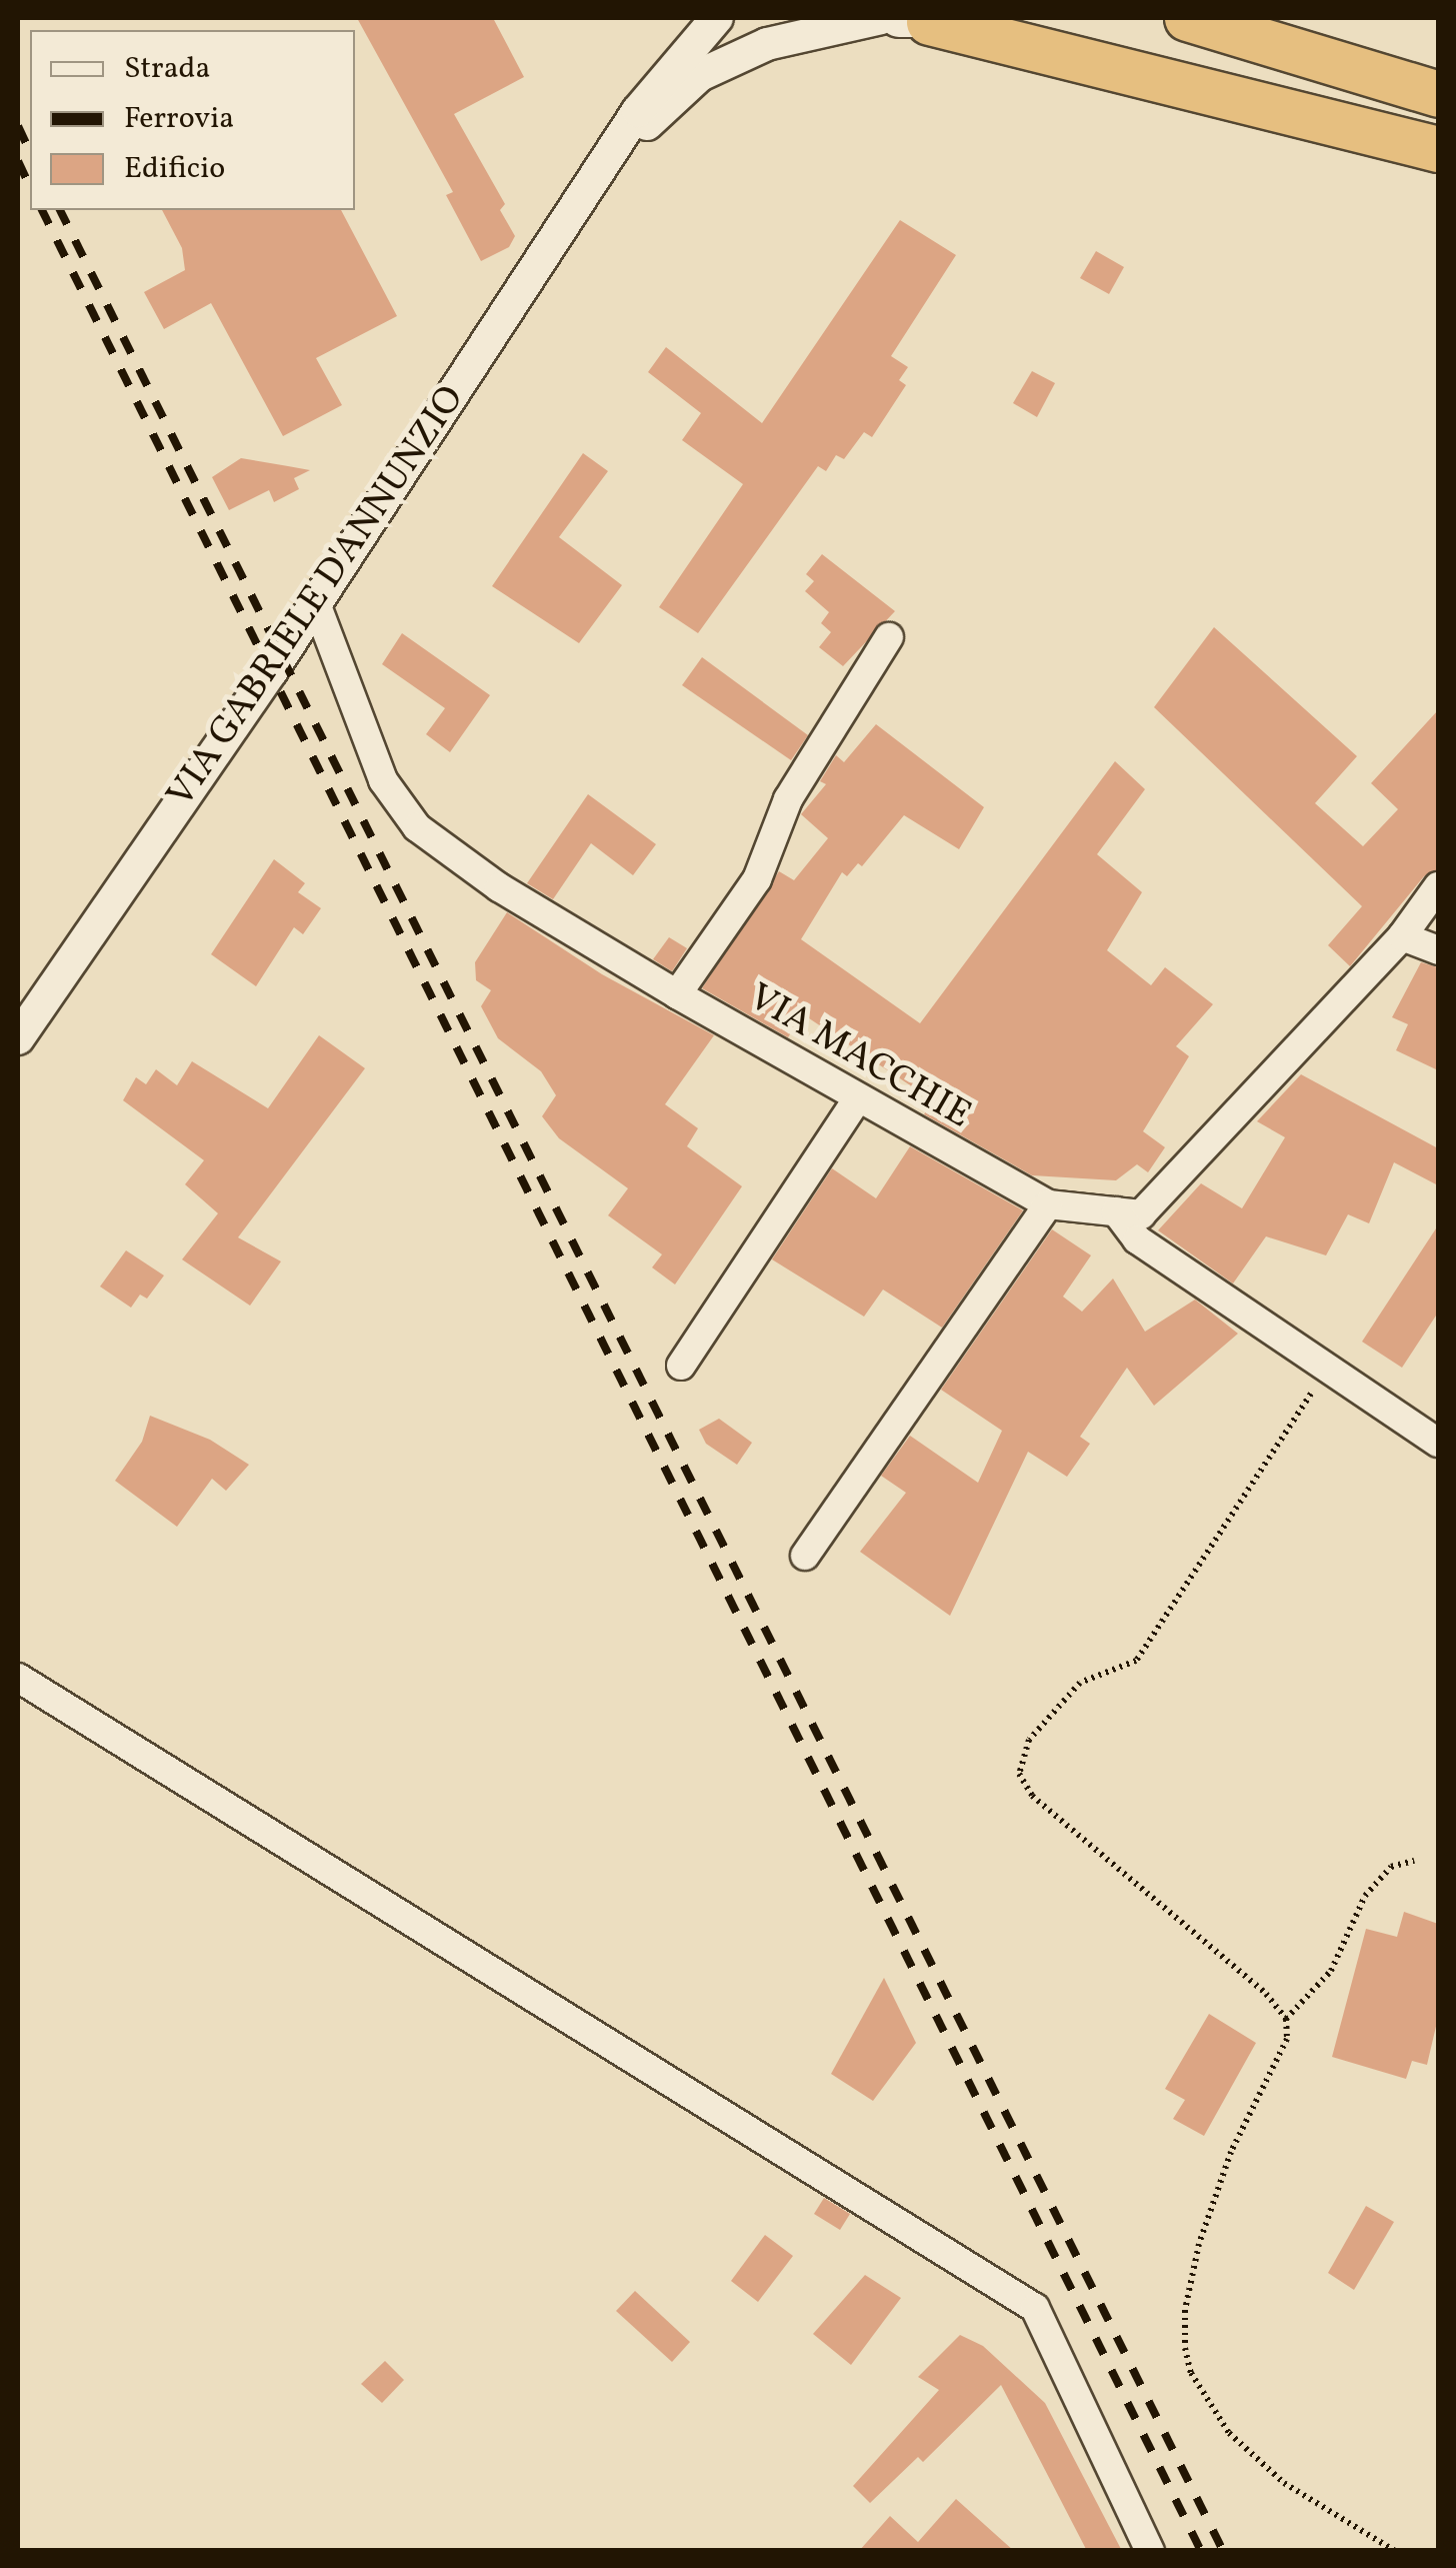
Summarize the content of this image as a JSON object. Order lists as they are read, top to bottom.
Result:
{
  "streets": {
    "street": ["VIA GABRIELE D'ANNUNZIO", "VIA MACCHIE"]
  },
  "crossings": [
    ["VIA GABRIELE D'ANNUNZIO", "VIA MACCHIE"]
  ],
  "legend": ["Strada", "Ferrovia", "Edificio"]
}
